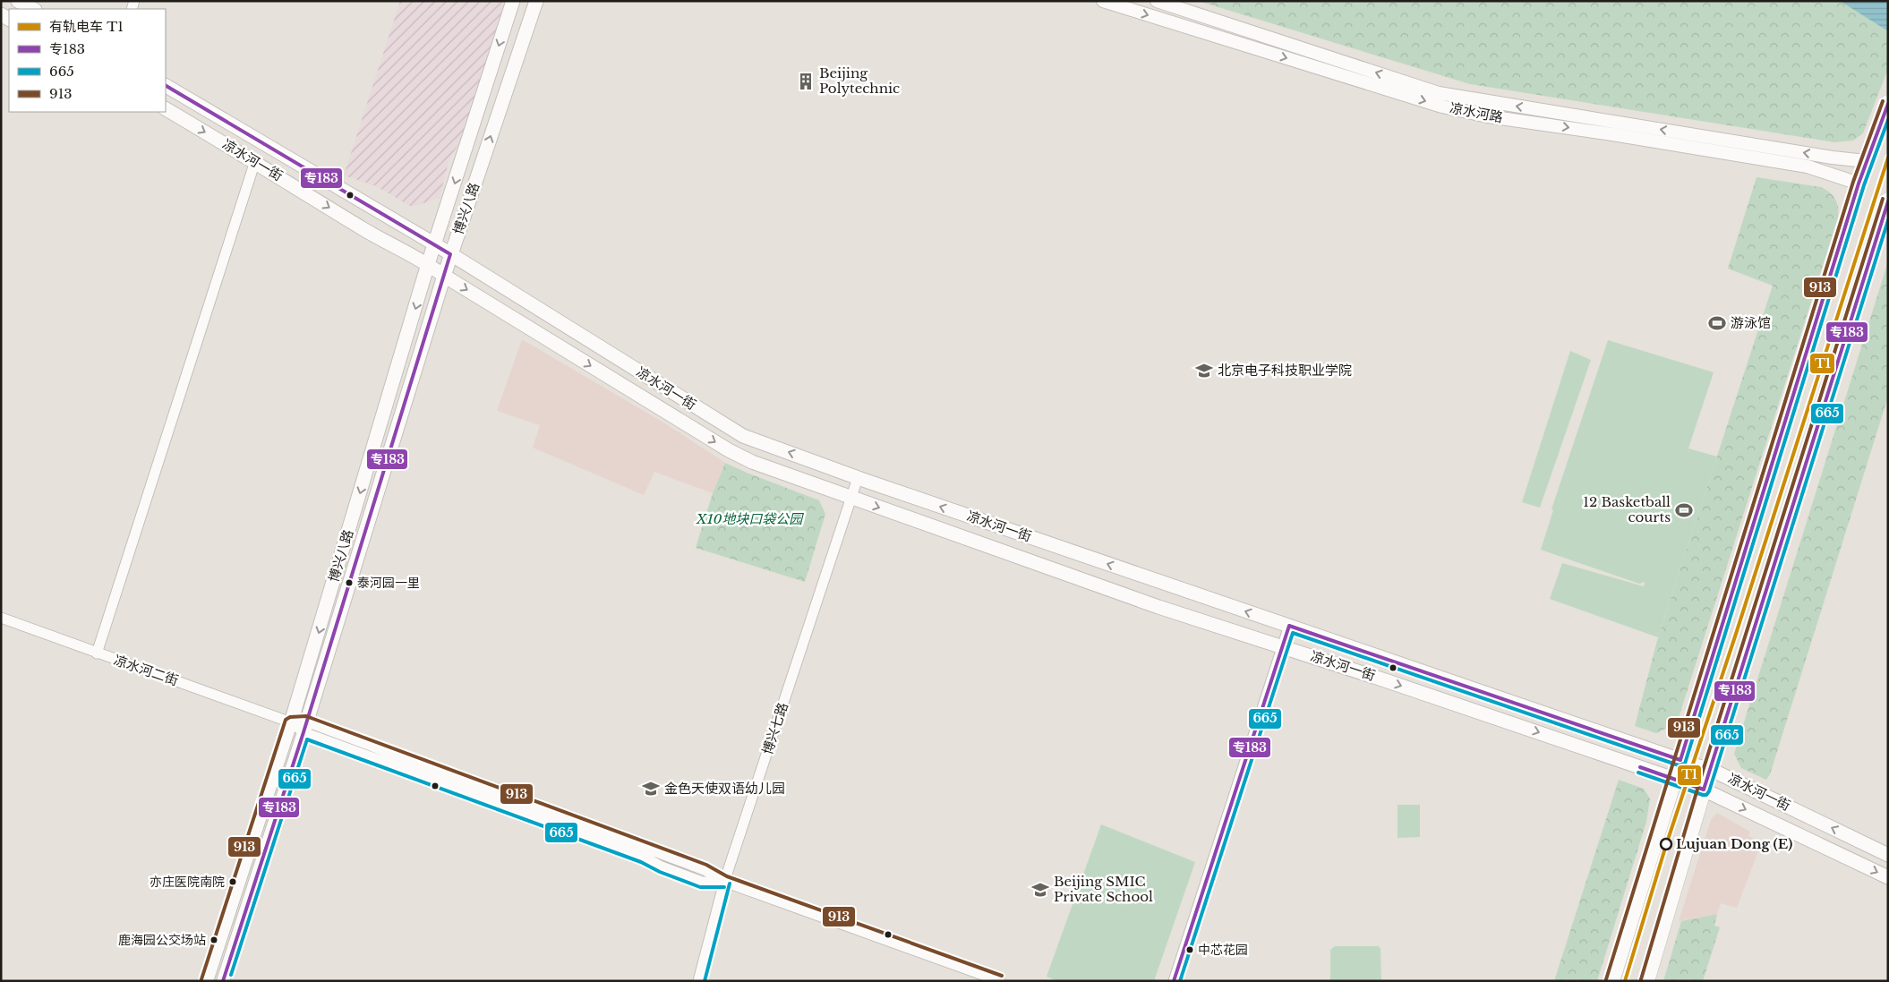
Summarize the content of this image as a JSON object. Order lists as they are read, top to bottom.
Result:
{
  "streets": {
    "main road": ["凉水河一街", "博兴八路"],
    "street": ["凉水河路", "凉水河二街", "博兴七路"]
  },
  "crossings": [
    ["凉水河一街", "博兴八路"],
    ["凉水河一街", "博兴七路"],
    ["博兴八路", "凉水河二街"],
    ["凉水河二街", "博兴七路"]
  ],
  "parks": ["X10地块口袋公园"],
  "places": {
    "building": ["Beijing Polytechnic"],
    "sports": ["游泳馆", "12 Basketball courts"],
    "school or university": ["北京电子科技职业学院", "金色天使双语幼儿园", "Beijing SMIC Private School"],
    "other": [
      "泰河园一里",
      "Lujuan Dong (E)",
      "亦庄医院南院",
      "鹿海园公交场站",
      "中芯花园"
    ]
  },
  "lines": [
    "transit line 专183",
    "transit line 913",
    "transit line 665",
    "tram line T1"
  ],
  "legend": [
    "有轨电车 T1",
    "专183",
    "665",
    "913"
  ]
}
